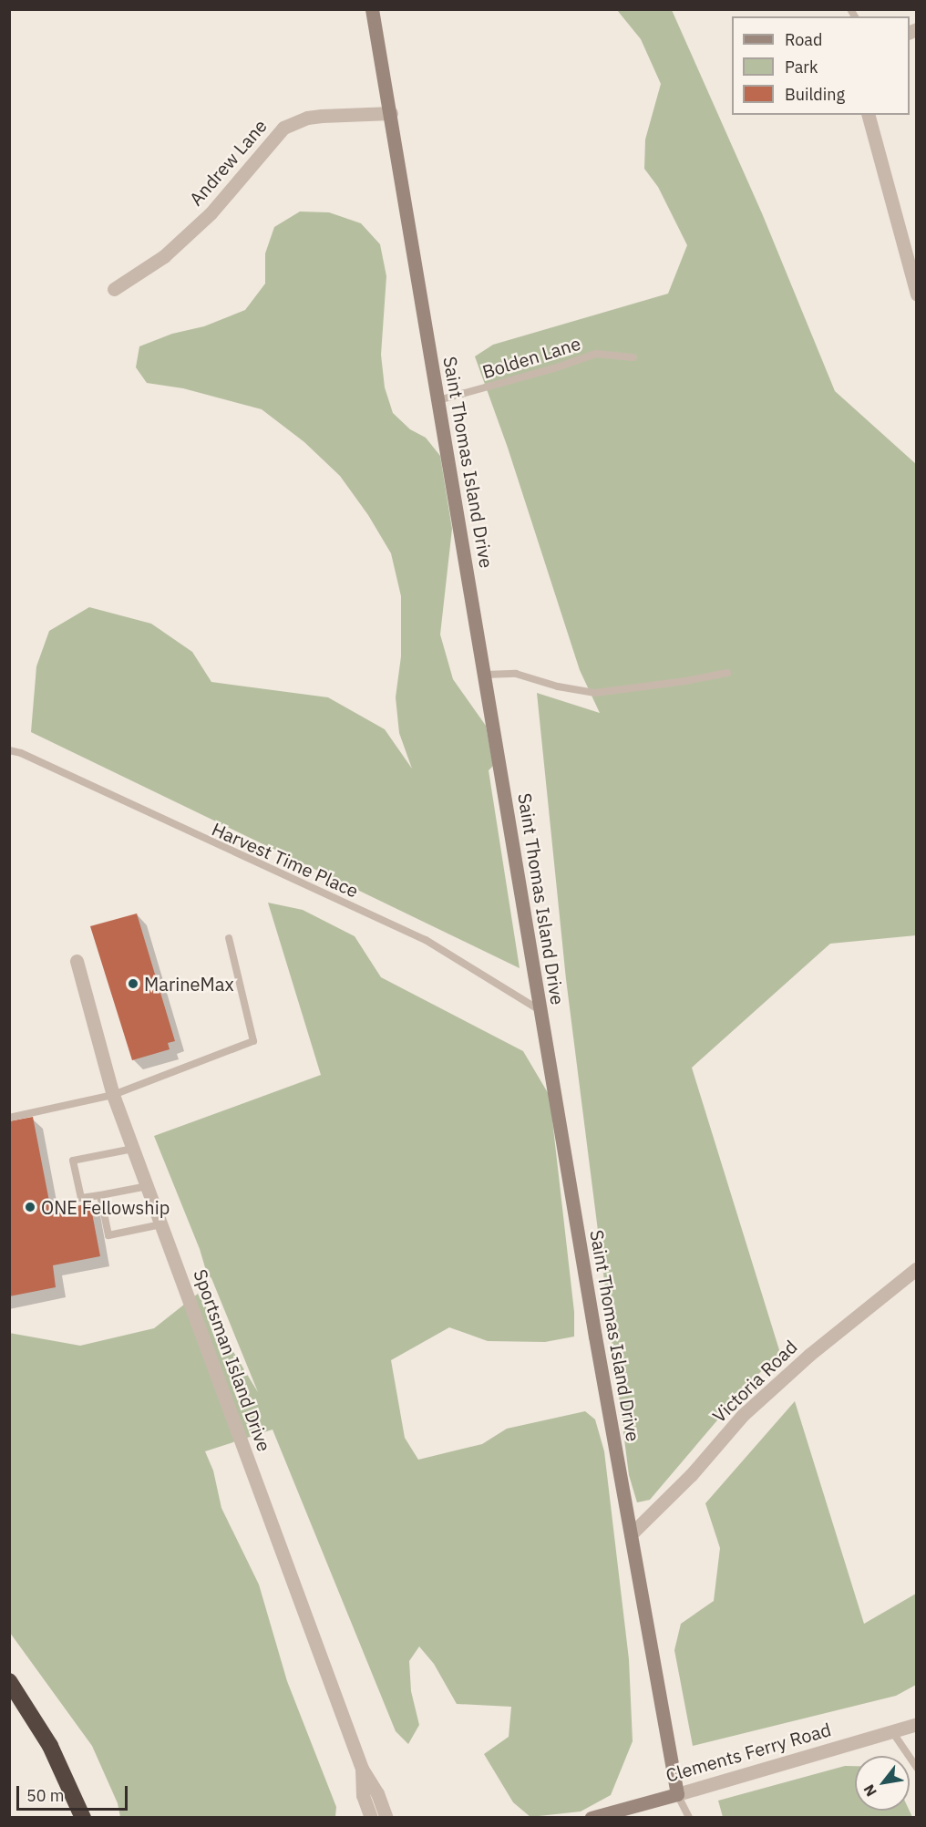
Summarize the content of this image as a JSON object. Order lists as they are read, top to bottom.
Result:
{
  "streets": {
    "main road": ["Saint Thomas Island Drive", "Clements Ferry Road"],
    "street": ["Andrew Lane", "Sportsman Island Drive", "Victoria Road"],
    "lane": ["Bolden Lane", "Harvest Time Place"]
  },
  "crossings": [
    ["Andrew Lane", "Saint Thomas Island Drive"],
    ["Bolden Lane", "Saint Thomas Island Drive"],
    ["Saint Thomas Island Drive", "Harvest Time Place"],
    ["Saint Thomas Island Drive", "Victoria Road"],
    ["Saint Thomas Island Drive", "Clements Ferry Road"]
  ],
  "places": ["MarineMax", "ONE Fellowship"],
  "legend": ["Road", "Park", "Building"],
  "scale_bar": "50 m",
  "north": "bottom left"
}
